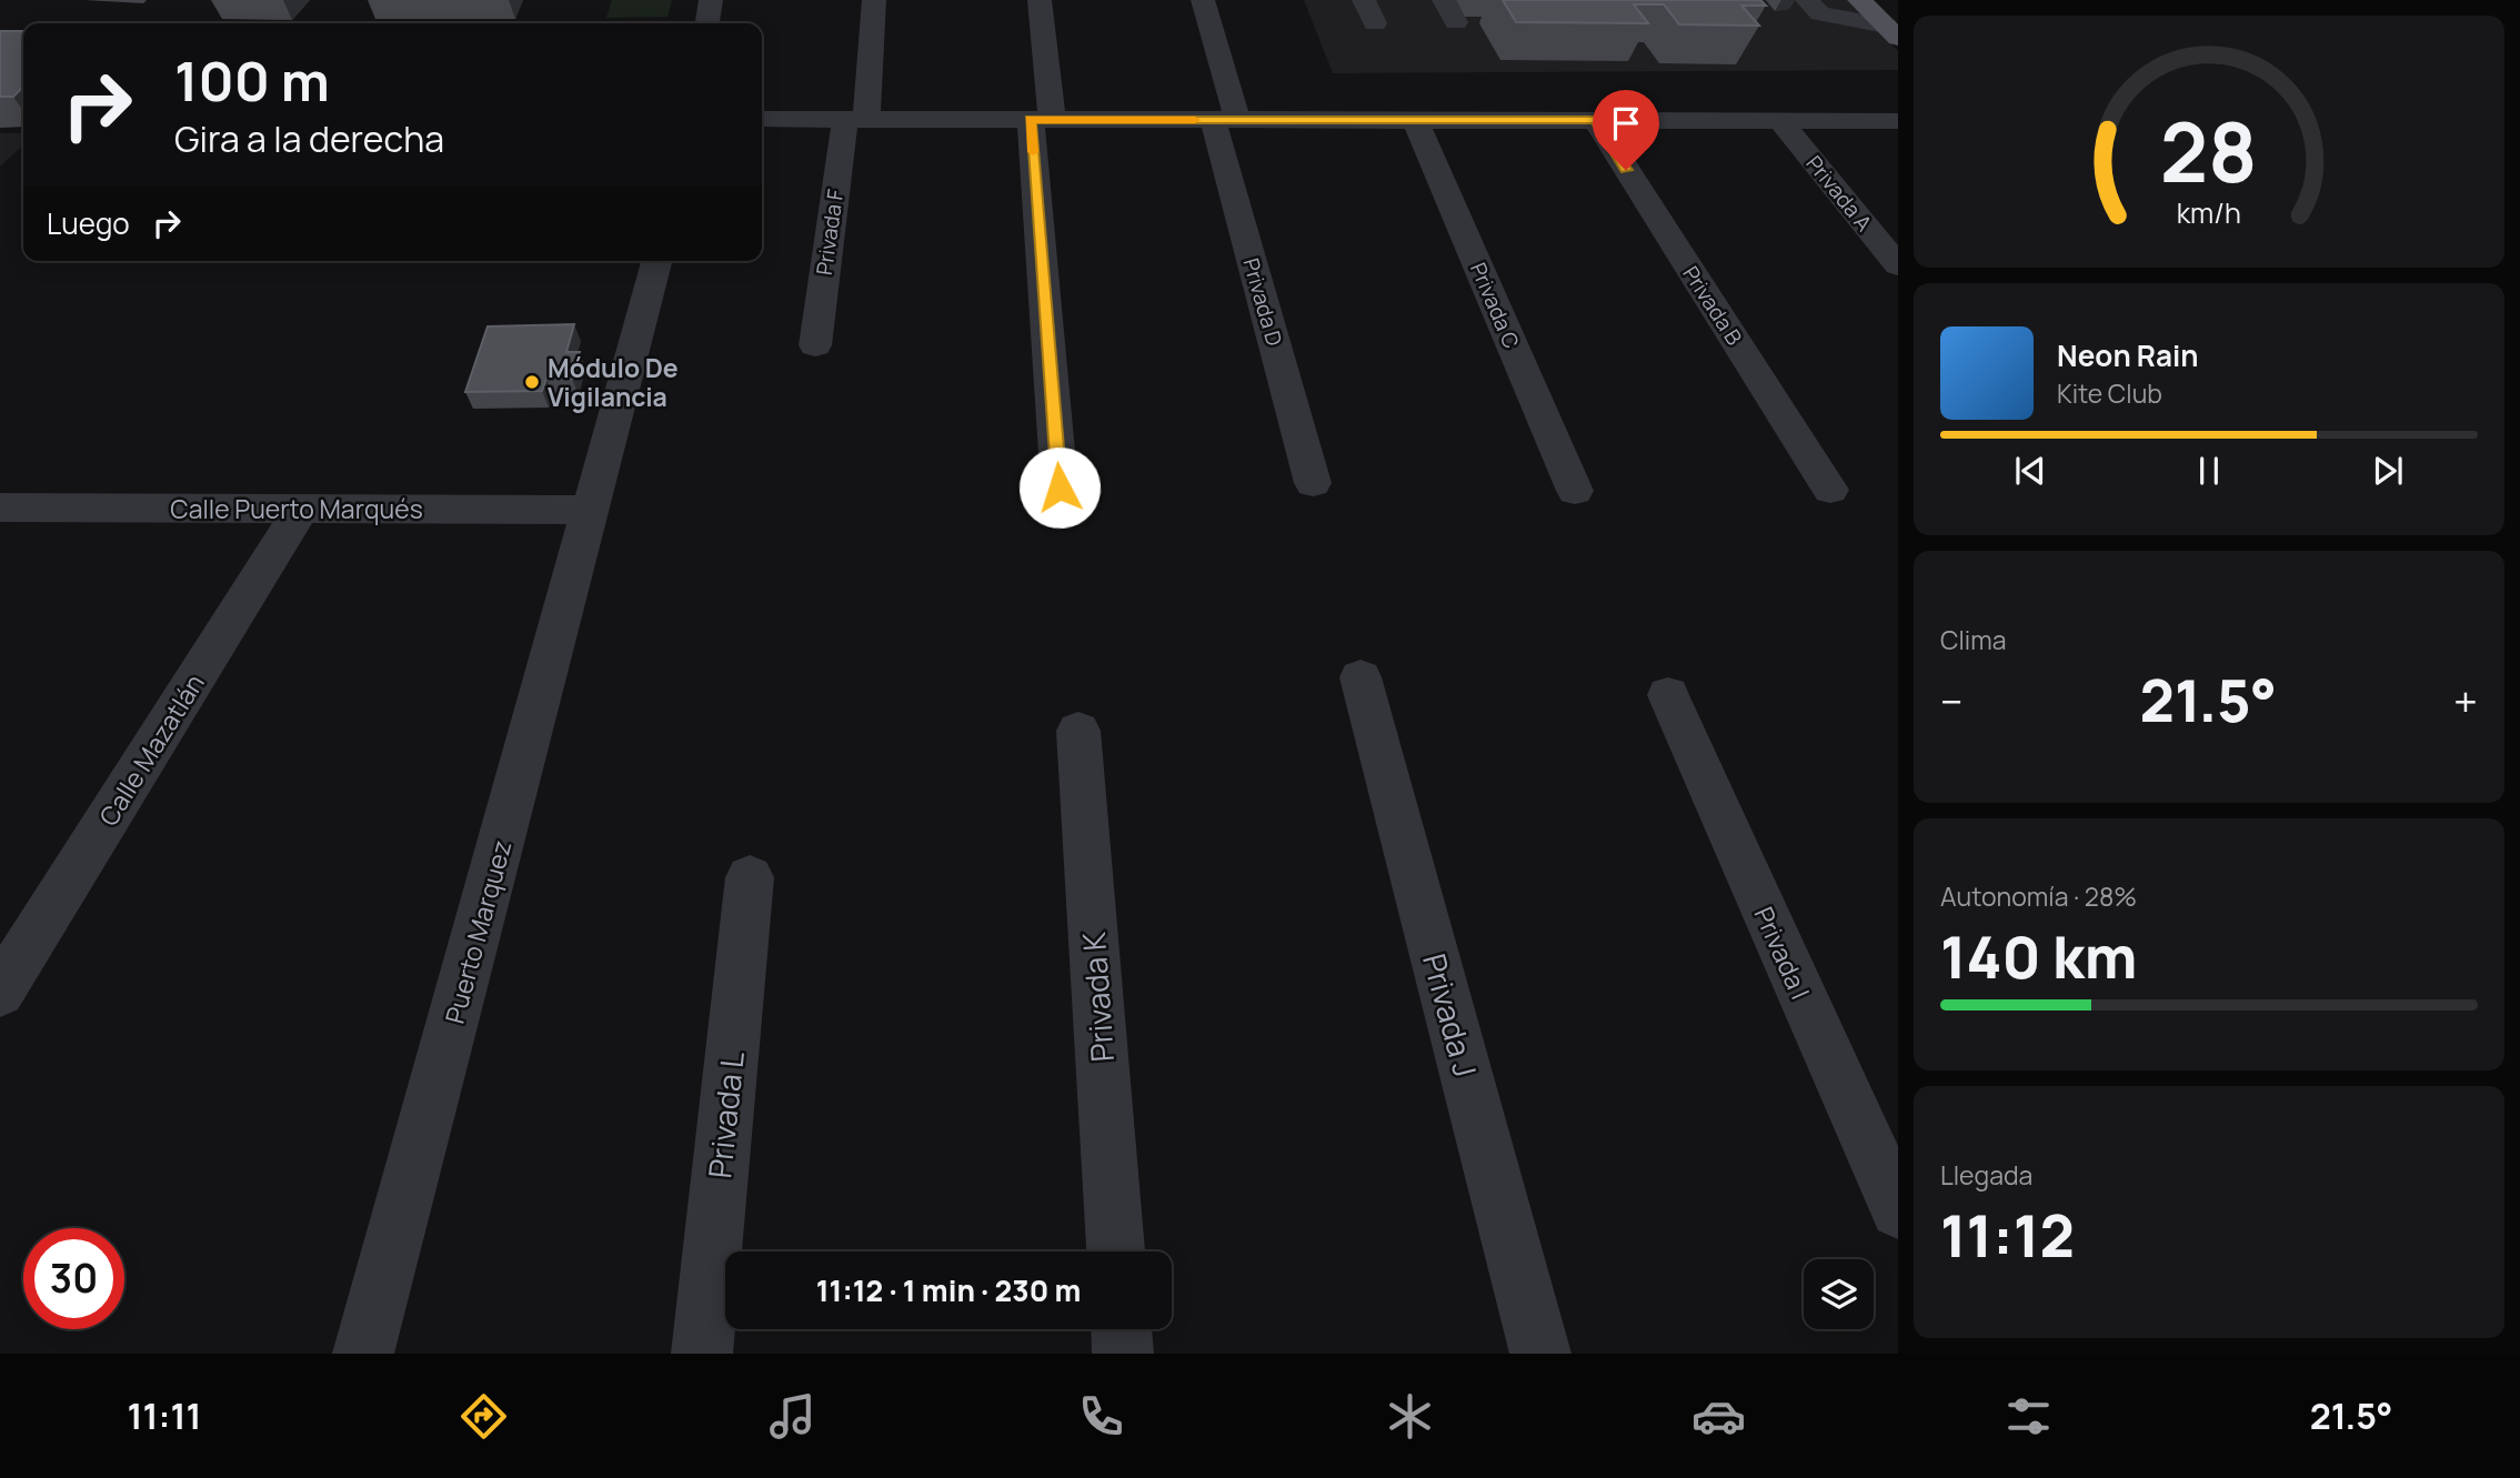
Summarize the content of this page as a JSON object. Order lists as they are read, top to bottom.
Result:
{
  "streets": {
    "street": [
      "Privada A",
      "Privada F",
      "Privada D",
      "Privada C",
      "Privada B",
      "Calle Puerto Marqués",
      "Calle Mazatlán",
      "Puerto Marquez",
      "Privada I",
      "Privada K",
      "Privada J",
      "Privada L"
    ]
  },
  "crossings": [
    ["Calle Puerto Marqués", "Calle Mazatlán"],
    ["Calle Puerto Marqués", "Puerto Marquez"]
  ],
  "places": ["Módulo De Vigilancia"],
  "page": {
    "turn": ["100 m", "Gira a la derecha"],
    "then": "Luego",
    "song": ["Neon Rain", "Kite Club"],
    "tile": [
      "Clima",
      ["Autonomía · 28%", "140 km"],
      ["Llegada", "11:12"]
    ],
    "heat": ["−", "21.5°", "+"],
    "limit": "30",
    "trip": "11:12 · 1 min · 230 m",
    "tabs": ["11:11", "21.5°"],
    "gauge": ["28", "km/h"]
  }
}
